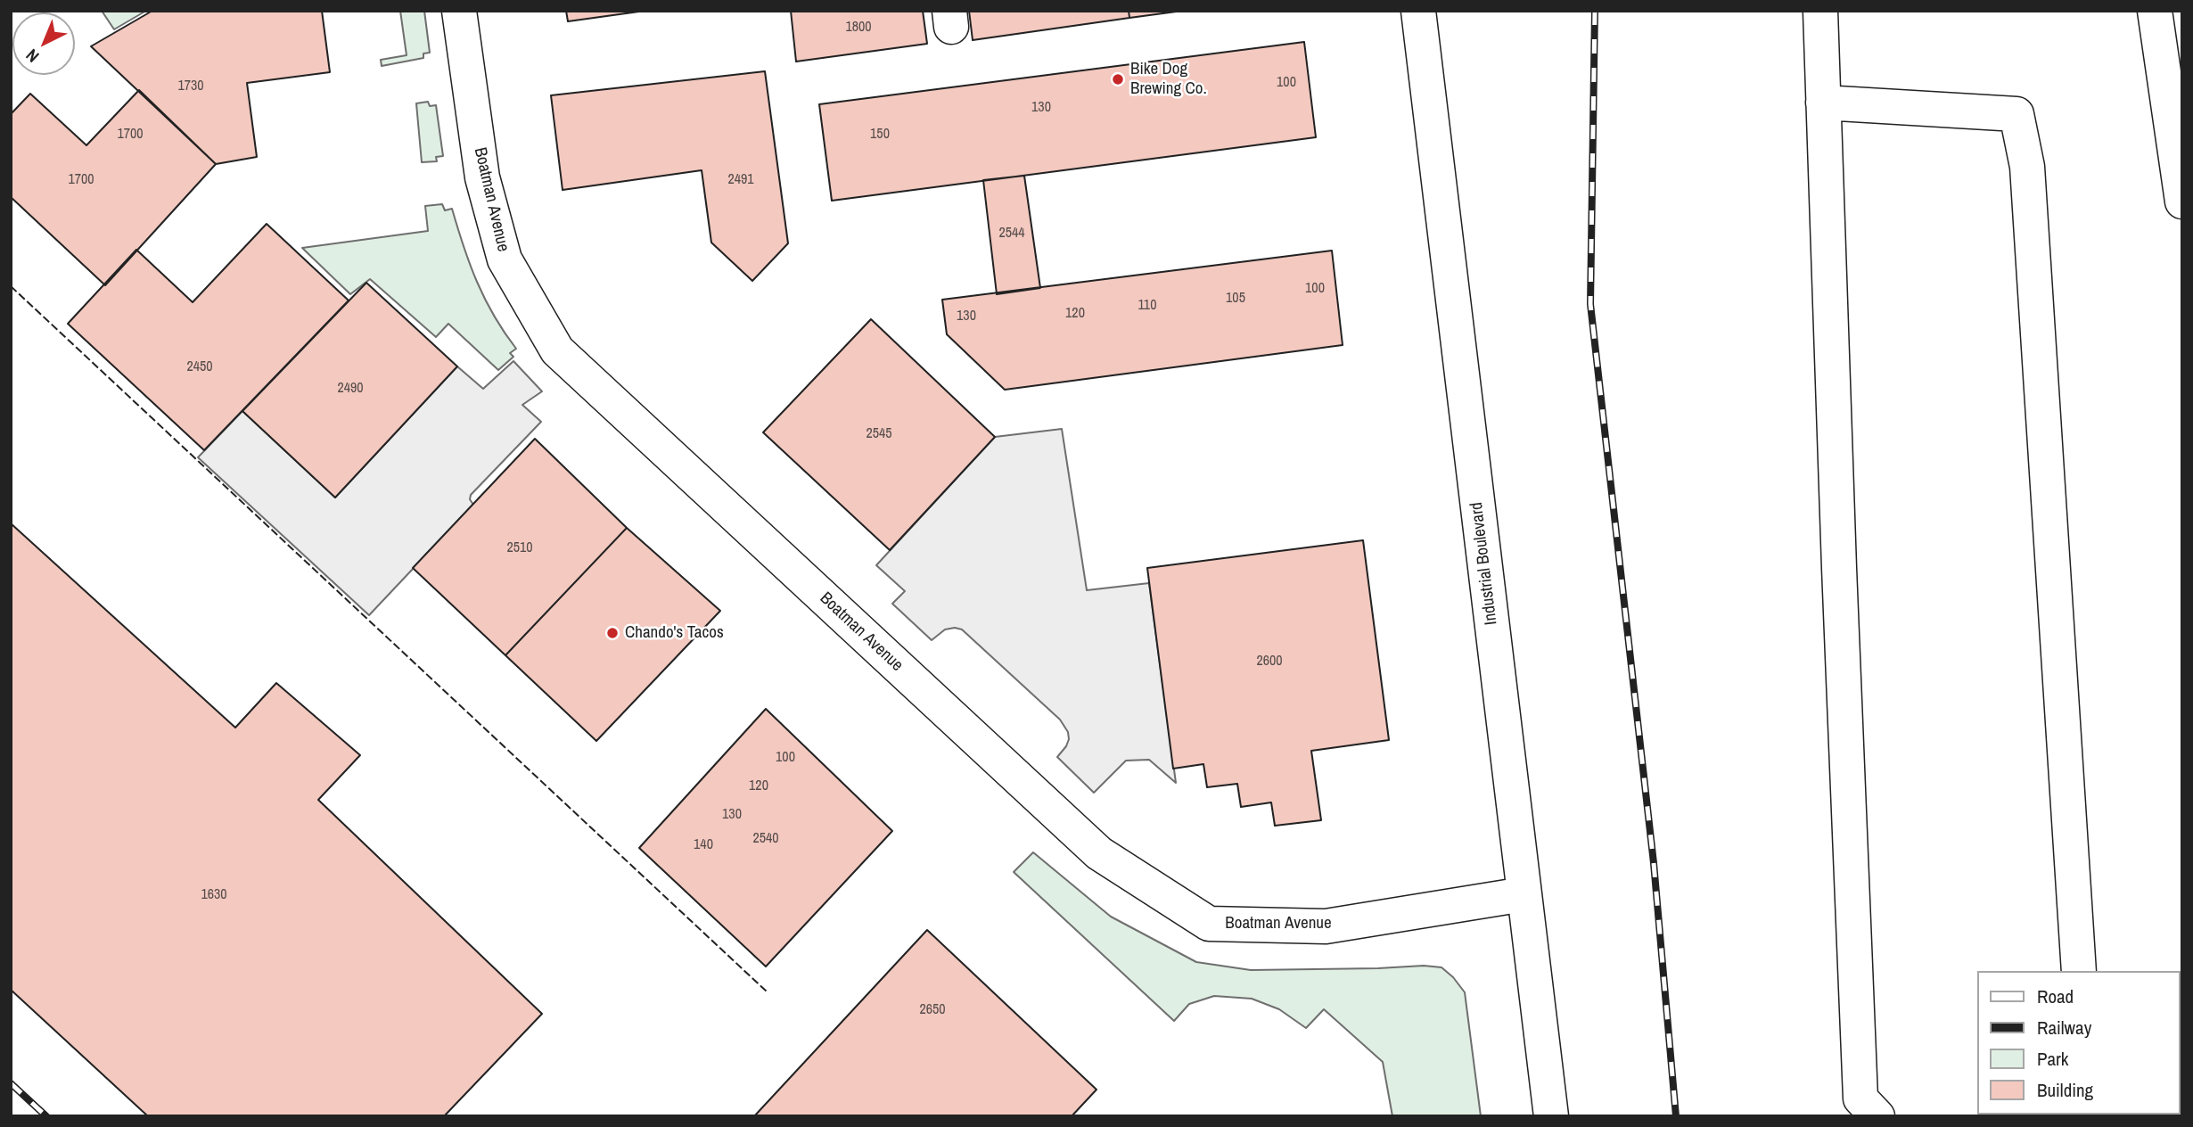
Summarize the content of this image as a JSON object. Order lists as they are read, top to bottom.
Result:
{
  "streets": {
    "street": ["Boatman Avenue", "Industrial Boulevard"]
  },
  "crossings": [
    ["Boatman Avenue", "Industrial Boulevard"]
  ],
  "places": ["Bike Dog Brewing Co.", "Chando's Tacos"],
  "house_numbers": [
    "1800",
    "100",
    "1730",
    "130",
    "1700",
    "150",
    "1700",
    "2491",
    "2544",
    "100",
    "105",
    "110",
    "120",
    "130",
    "2450",
    "2490",
    "2545",
    "2510",
    "2600",
    "100",
    "120",
    "130",
    "2540",
    "140",
    "1630",
    "2650"
  ],
  "legend": [
    "Road",
    "Railway",
    "Park",
    "Building"
  ],
  "north": "bottom left"
}
